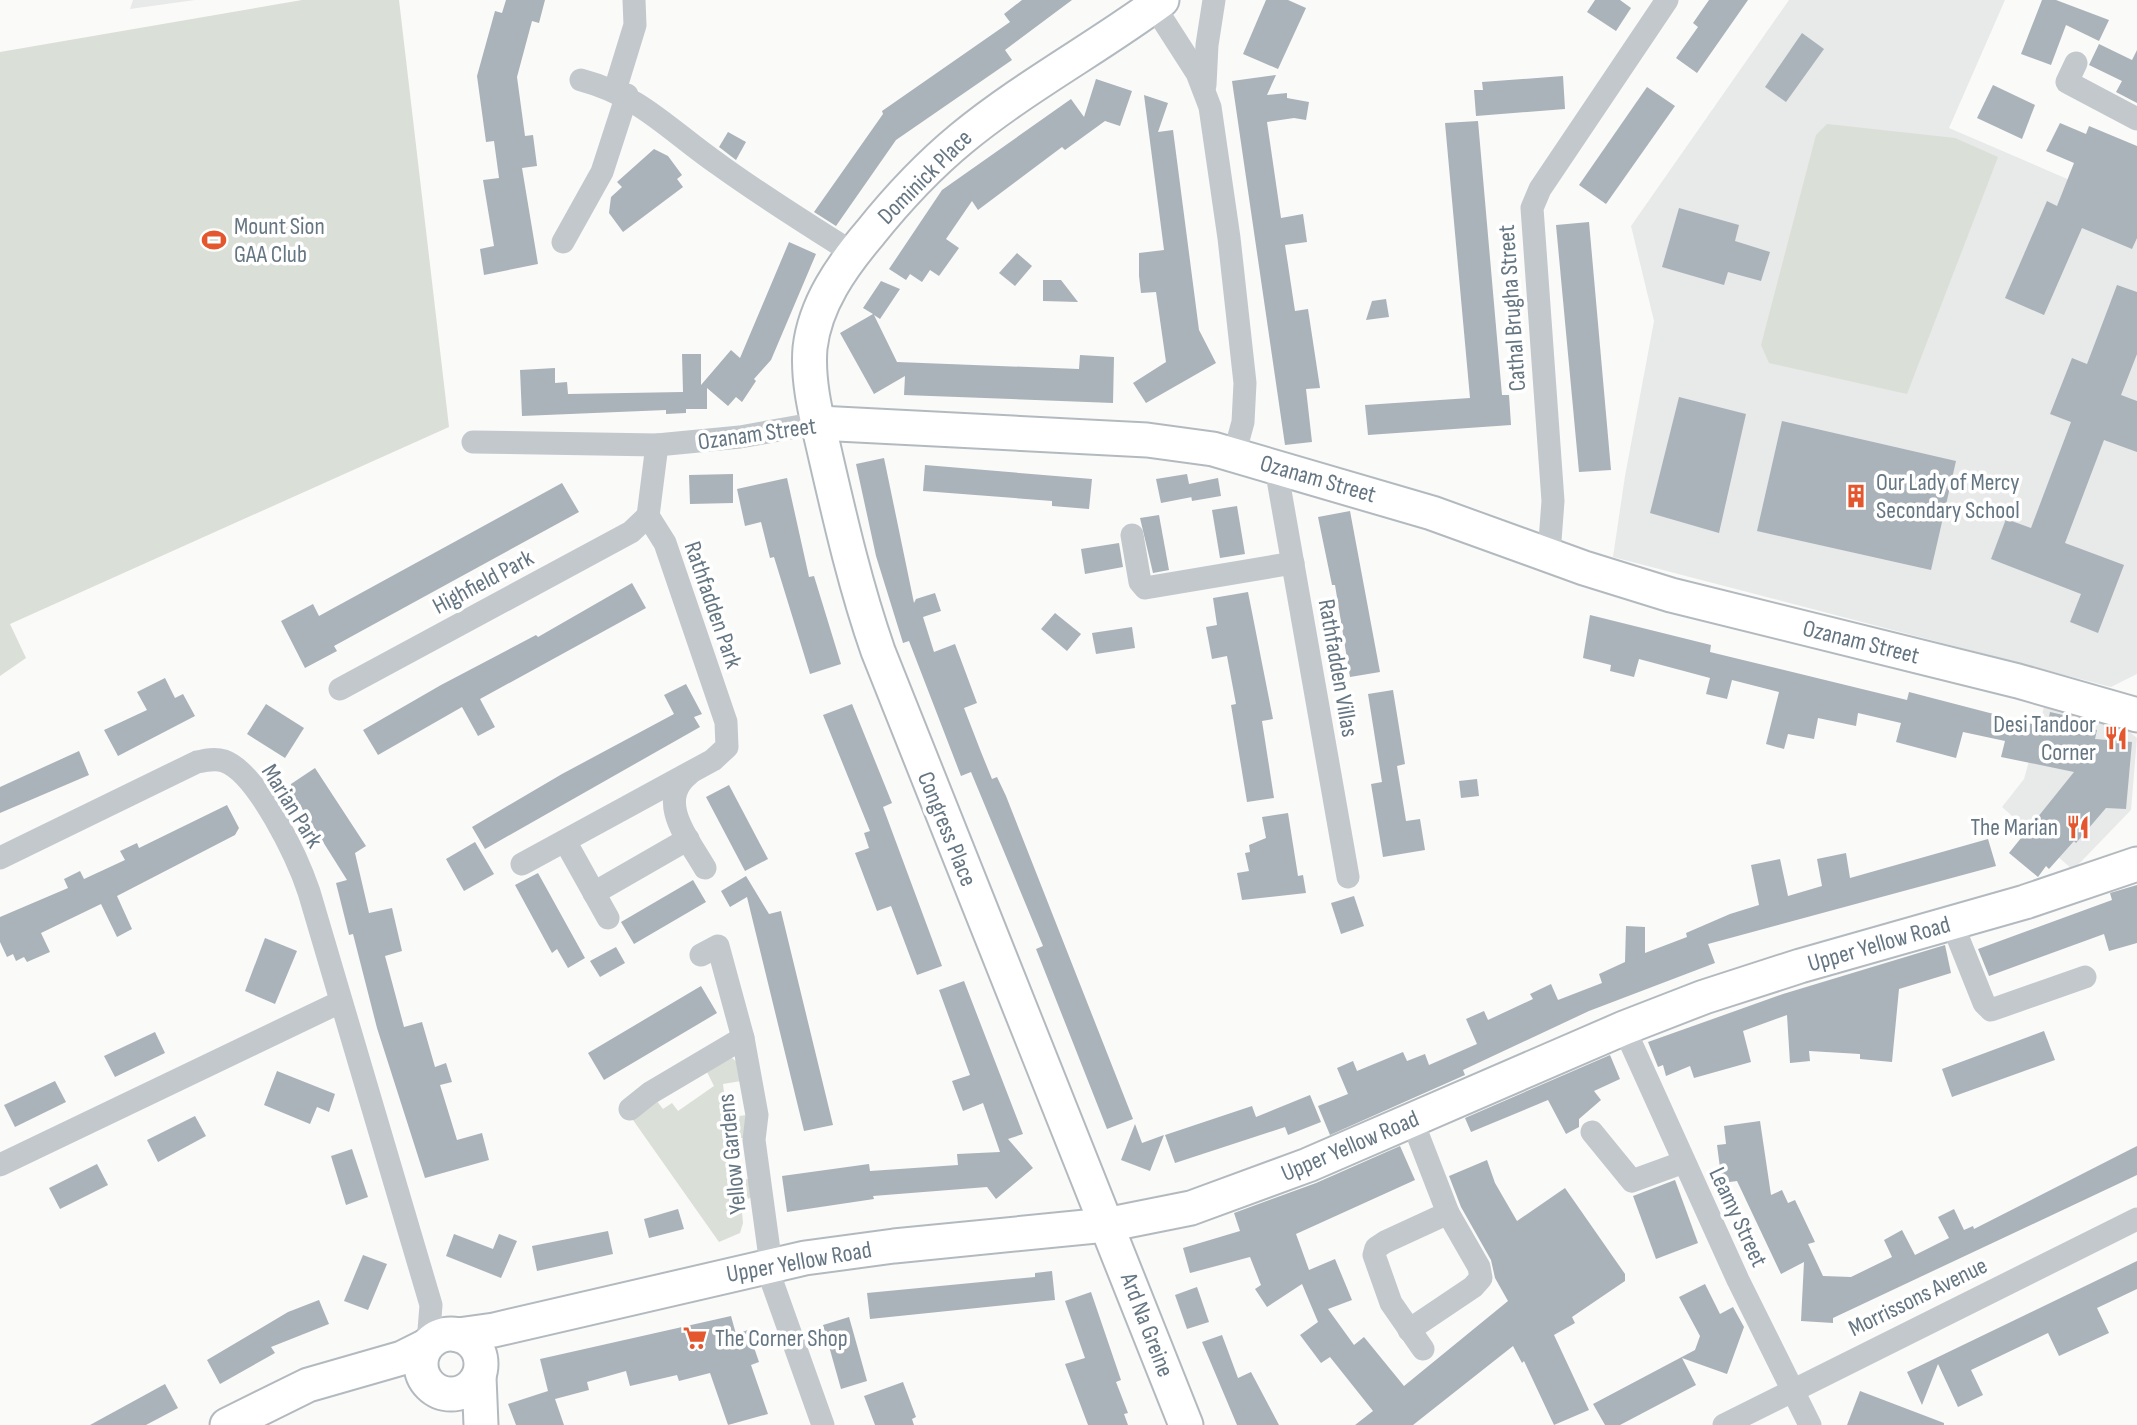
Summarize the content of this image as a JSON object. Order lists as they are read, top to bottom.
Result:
{
  "streets": {
    "street": [
      "Dominick Place",
      "Cathal Brugha Street",
      "Ozanam Street",
      "Highfield Park",
      "Rathfadden Park",
      "Rathfadden Villas",
      "Marian Park",
      "Congress Place",
      "Upper Yellow Road",
      "Yellow Gardens",
      "Leamy Street",
      "Morrissons Avenue",
      "Ard Na Greine"
    ]
  },
  "crossings": [
    ["Dominick Place", "Ozanam Street"],
    ["Dominick Place", "Congress Place"],
    ["Cathal Brugha Street", "Ozanam Street"],
    ["Ozanam Street", "Rathfadden Villas"],
    ["Ozanam Street", "Congress Place"],
    ["Highfield Park", "Rathfadden Park"],
    ["Marian Park", "Upper Yellow Road"],
    ["Congress Place", "Upper Yellow Road"],
    ["Congress Place", "Ard Na Greine"],
    ["Upper Yellow Road", "Yellow Gardens"],
    ["Upper Yellow Road", "Leamy Street"],
    ["Upper Yellow Road", "Ard Na Greine"],
    ["Leamy Street", "Morrissons Avenue"]
  ],
  "places": {
    "sports": ["Mount Sion GAA Club"],
    "building": ["Our Lady of Mercy Secondary School"],
    "restaurant": ["Desi Tandoor Corner", "The Marian"],
    "supermarket": ["The Corner Shop"]
  }
}
